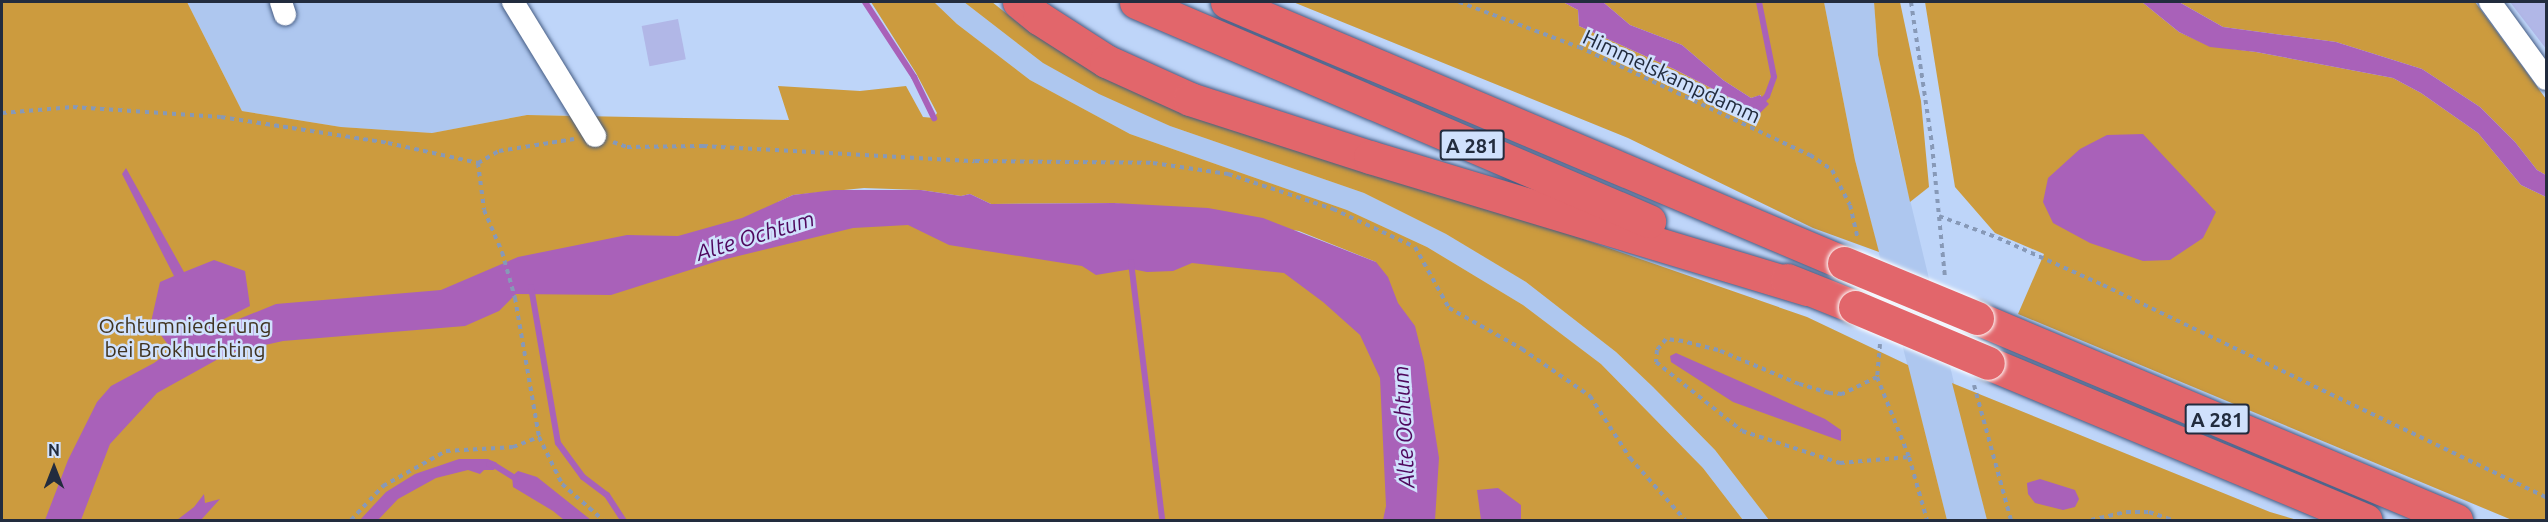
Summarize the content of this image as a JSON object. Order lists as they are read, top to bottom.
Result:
{
  "streets": {
    "highway": ["A 281"],
    "path": ["Himmelskampdamm"]
  },
  "crossings": [
    ["Himmelskampdamm", "A 281"]
  ],
  "water": ["Alte Ochtum"],
  "parks": ["Ochtumniederung bei Brokhuchting"],
  "north": "top"
}
